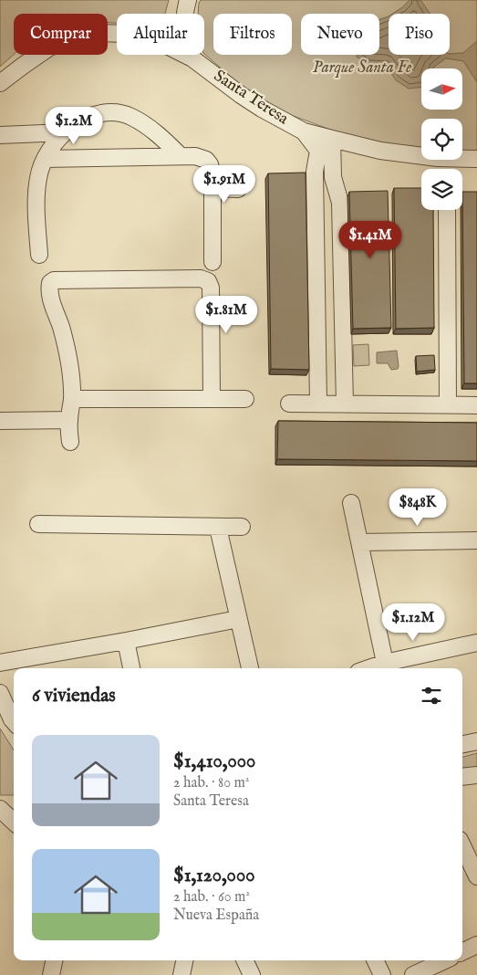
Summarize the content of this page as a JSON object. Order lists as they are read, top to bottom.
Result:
{
  "streets": {
    "street": ["Santa Teresa"]
  },
  "parks": ["Parque Santa Fe"],
  "north": "right",
  "page": {
    "chip": [
      "Comprar",
      "Alquilar",
      "Filtros",
      "Nuevo",
      "Piso"
    ],
    "price": [
      "$1.2M",
      "$1.91M",
      "$1.41M",
      "$1.81M",
      "$848K",
      "$1.12M"
    ],
    "heading": "6 viviendas",
    "list": [
      {
        "name": "$1,410,000",
        "note": "2 hab. · 80 m² · Santa Teresa"
      },
      {
        "name": "$1,120,000",
        "note": "2 hab. · 60 m² · Nueva España"
      }
    ]
  }
}
